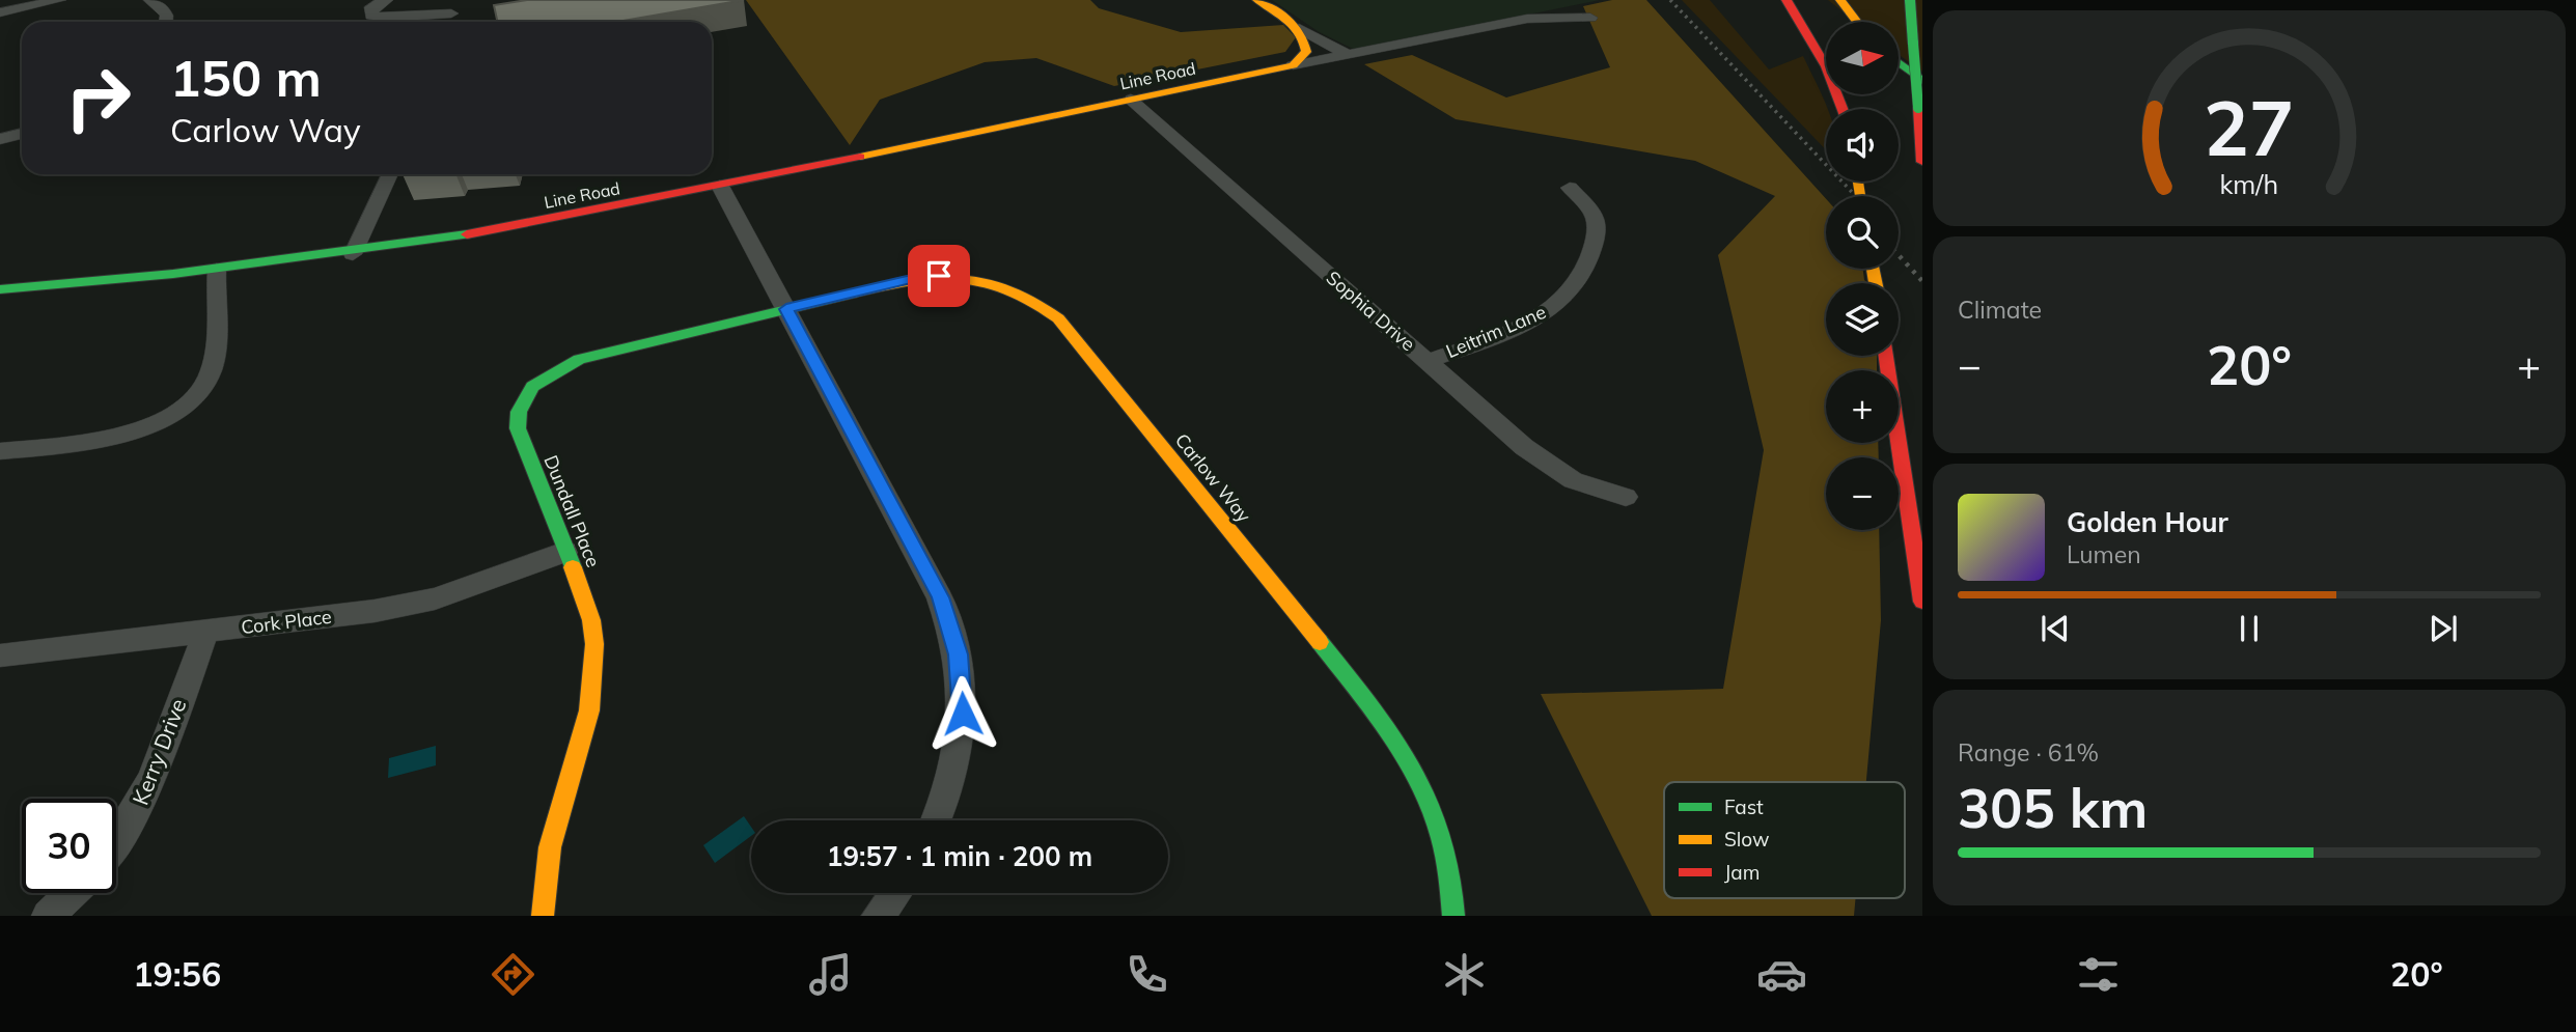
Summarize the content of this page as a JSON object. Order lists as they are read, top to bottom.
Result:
{
  "streets": {
    "main road": ["Line Road", "Carlow Way", "Dundall Place"],
    "street": [
      "Sophia Drive",
      "Leitrim Lane",
      "Cork Place",
      "Kerry Drive"
    ]
  },
  "crossings": [
    ["Line Road", "Sophia Drive"],
    ["Sophia Drive", "Leitrim Lane"],
    ["Carlow Way", "Dundall Place"],
    ["Dundall Place", "Cork Place"],
    ["Cork Place", "Kerry Drive"]
  ],
  "legend": ["Fast", "Slow", "Jam"],
  "north": "right",
  "page": {
    "map_buttons": ["+", "−"],
    "turn": ["150 m", "Carlow Way"],
    "tile": [
      "Climate",
      ["Range · 61%", "305 km"]
    ],
    "heat": ["−", "20°", "+"],
    "song": ["Golden Hour", "Lumen"],
    "limit": "30",
    "trip": "19:57 · 1 min · 200 m",
    "tabs": ["19:56", "20°"],
    "gauge": ["27", "km/h"]
  }
}
